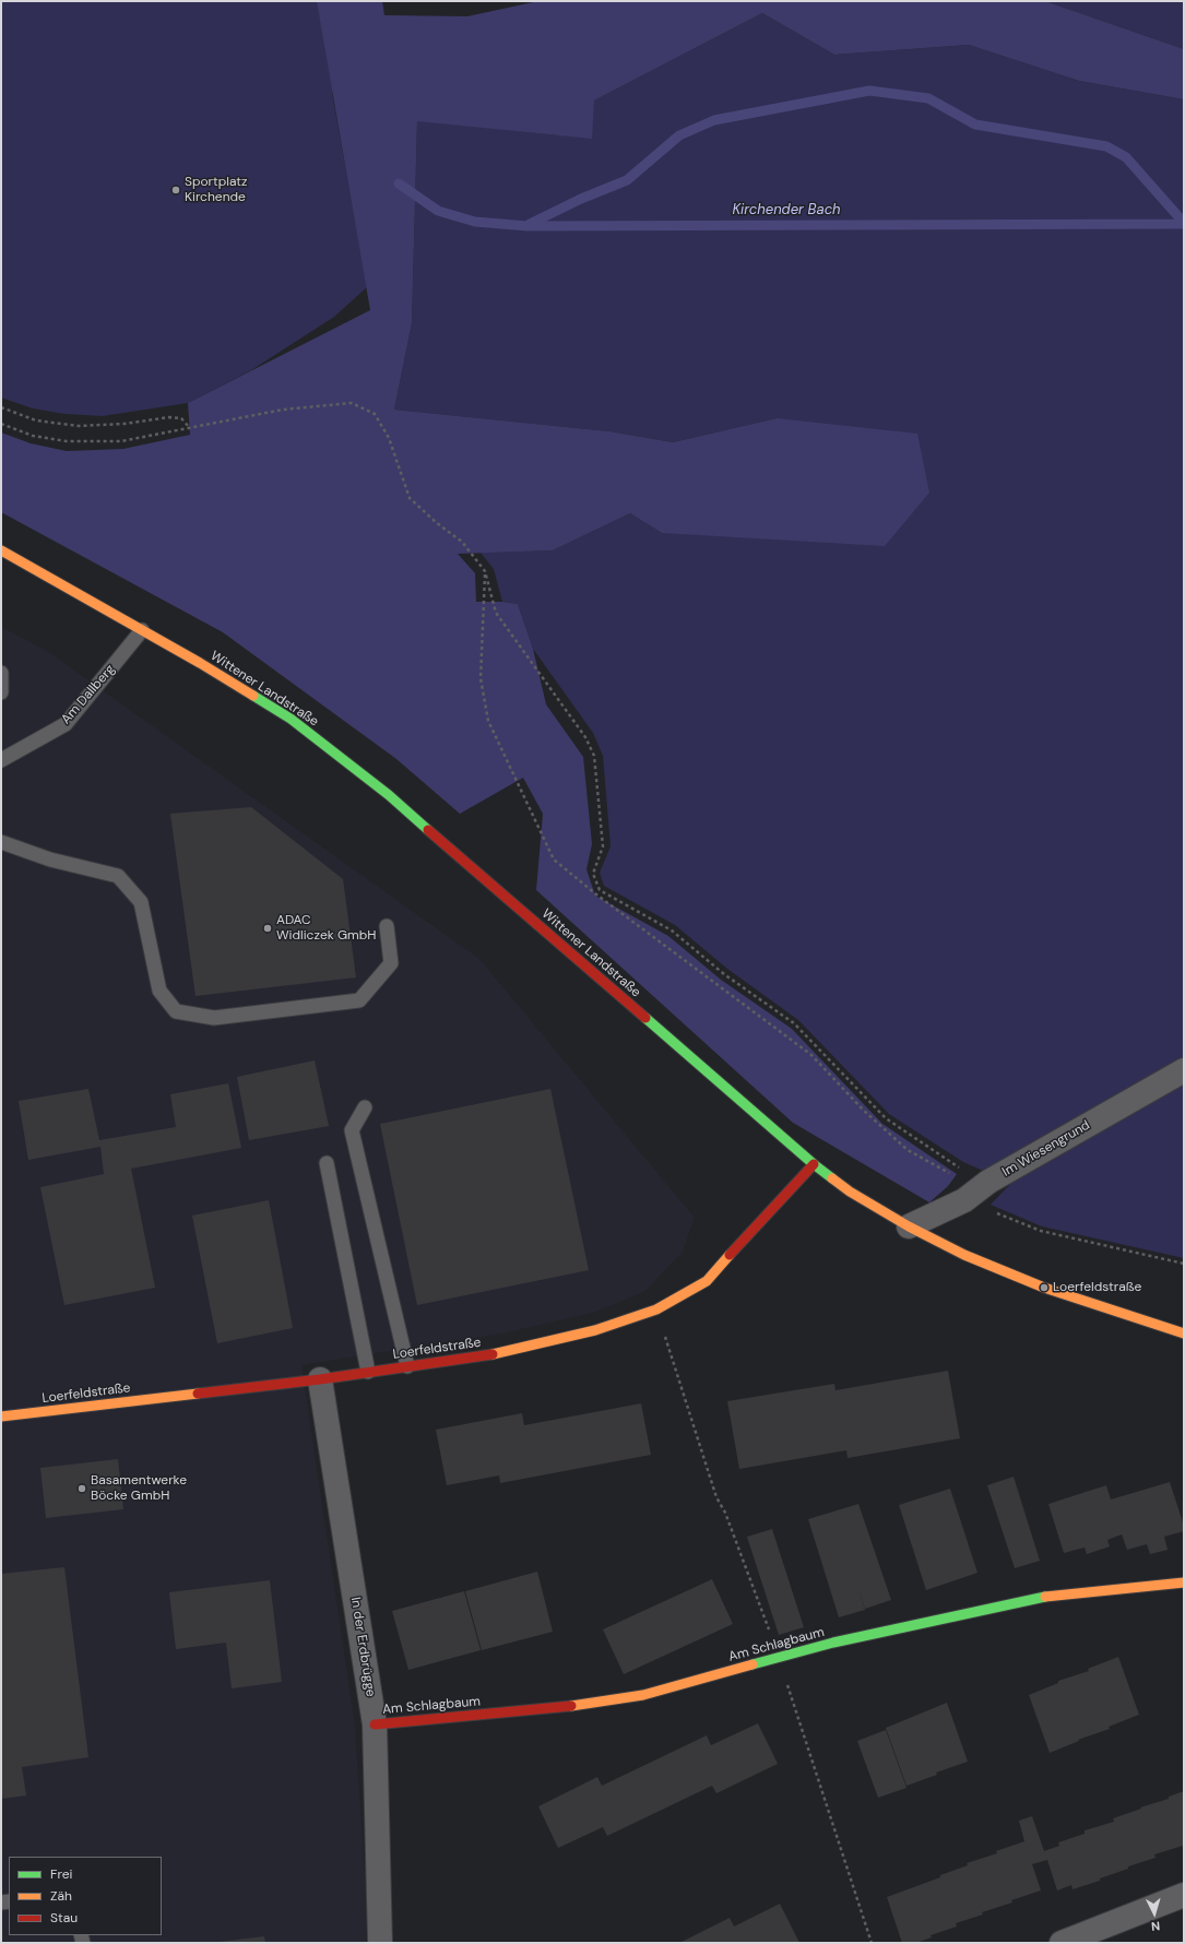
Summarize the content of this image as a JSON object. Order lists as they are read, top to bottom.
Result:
{
  "streets": {
    "street": [
      "Wittener Landstraße",
      "Im Wiesengrund",
      "Loerfeldstraße",
      "Am Schlagbaum",
      "In der Erdbrügge"
    ],
    "lane": ["Am Dallberg"]
  },
  "crossings": [
    ["Wittener Landstraße", "Am Dallberg"],
    ["Wittener Landstraße", "Im Wiesengrund"],
    ["Wittener Landstraße", "Loerfeldstraße"],
    ["Loerfeldstraße", "In der Erdbrügge"],
    ["Am Schlagbaum", "In der Erdbrügge"]
  ],
  "water": ["Kirchender Bach"],
  "places": [
    "Sportplatz Kirchende",
    "ADAC Widliczek GmbH",
    "Loerfeldstraße",
    "Basamentwerke Böcke GmbH"
  ],
  "legend": ["Frei", "Zäh", "Stau"],
  "north": "bottom"
}
